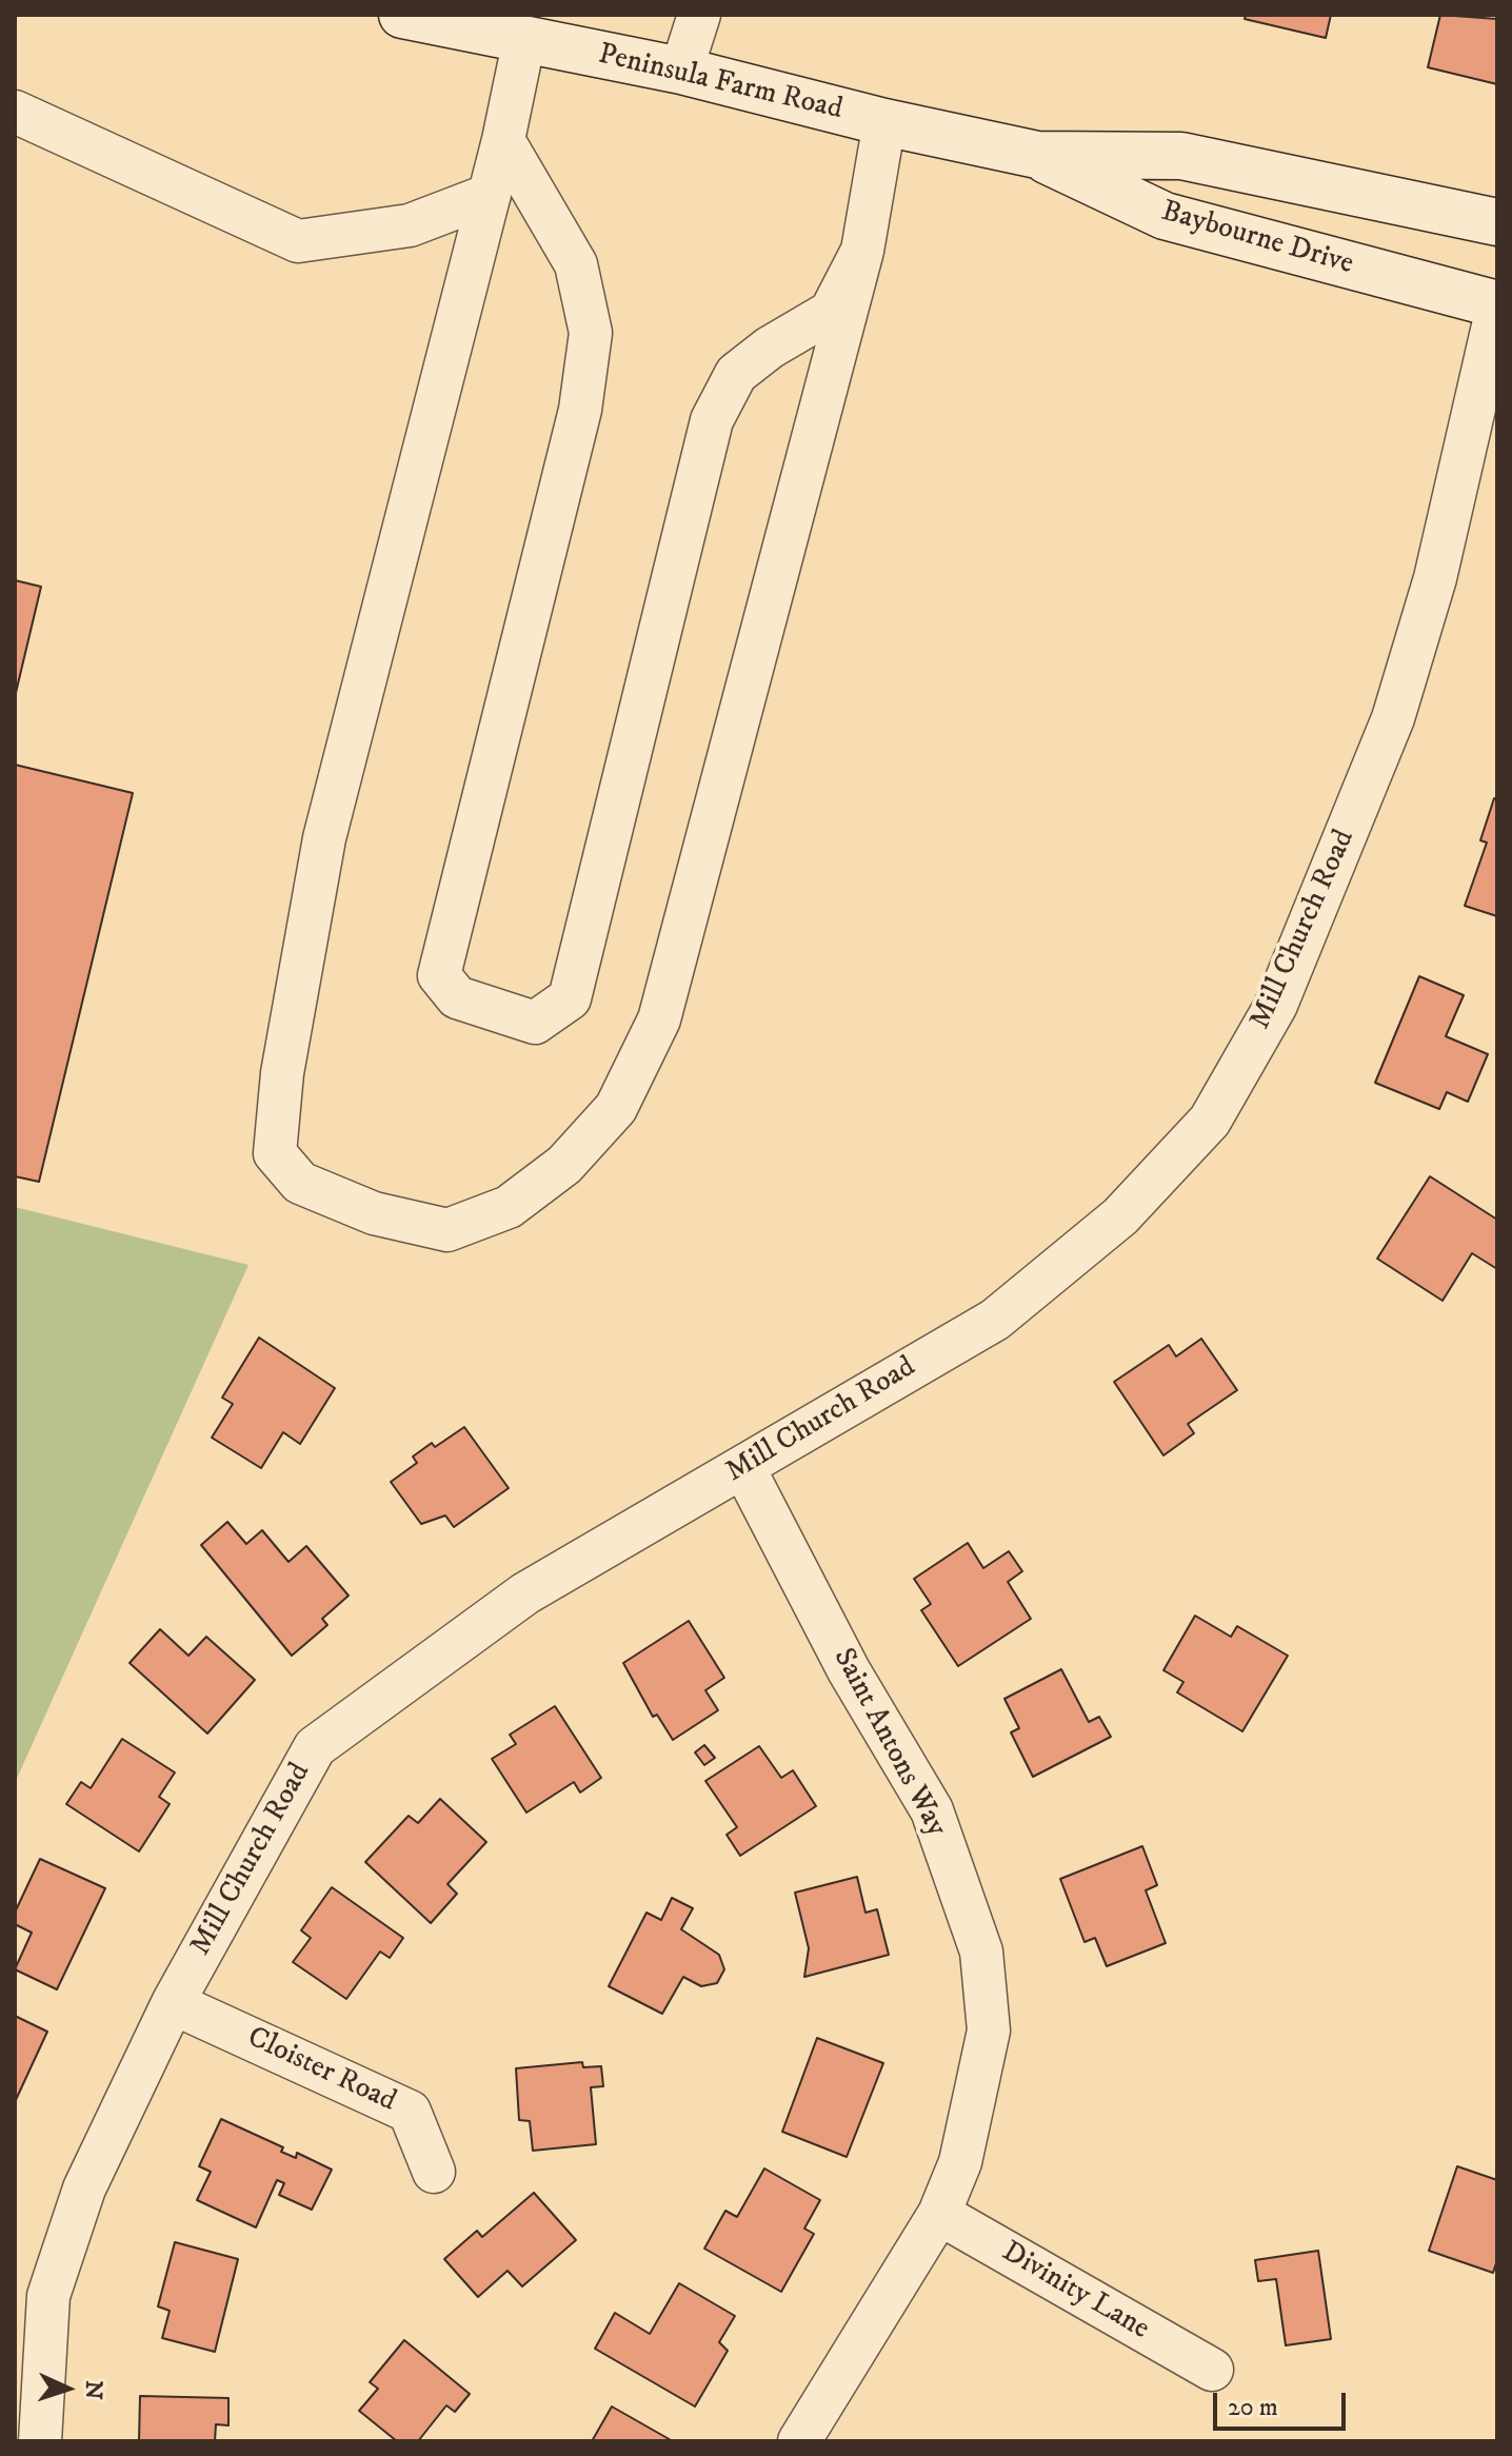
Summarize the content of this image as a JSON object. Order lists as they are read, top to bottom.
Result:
{
  "streets": {
    "street": [
      "Peninsula Farm Road",
      "Baybourne Drive",
      "Mill Church Road",
      "Saint Antons Way",
      "Cloister Road",
      "Divinity Lane"
    ]
  },
  "crossings": [
    ["Peninsula Farm Road", "Baybourne Drive"],
    ["Baybourne Drive", "Mill Church Road"],
    ["Mill Church Road", "Saint Antons Way"],
    ["Mill Church Road", "Cloister Road"],
    ["Saint Antons Way", "Divinity Lane"]
  ],
  "scale_bar": "20 m",
  "north": "right"
}
